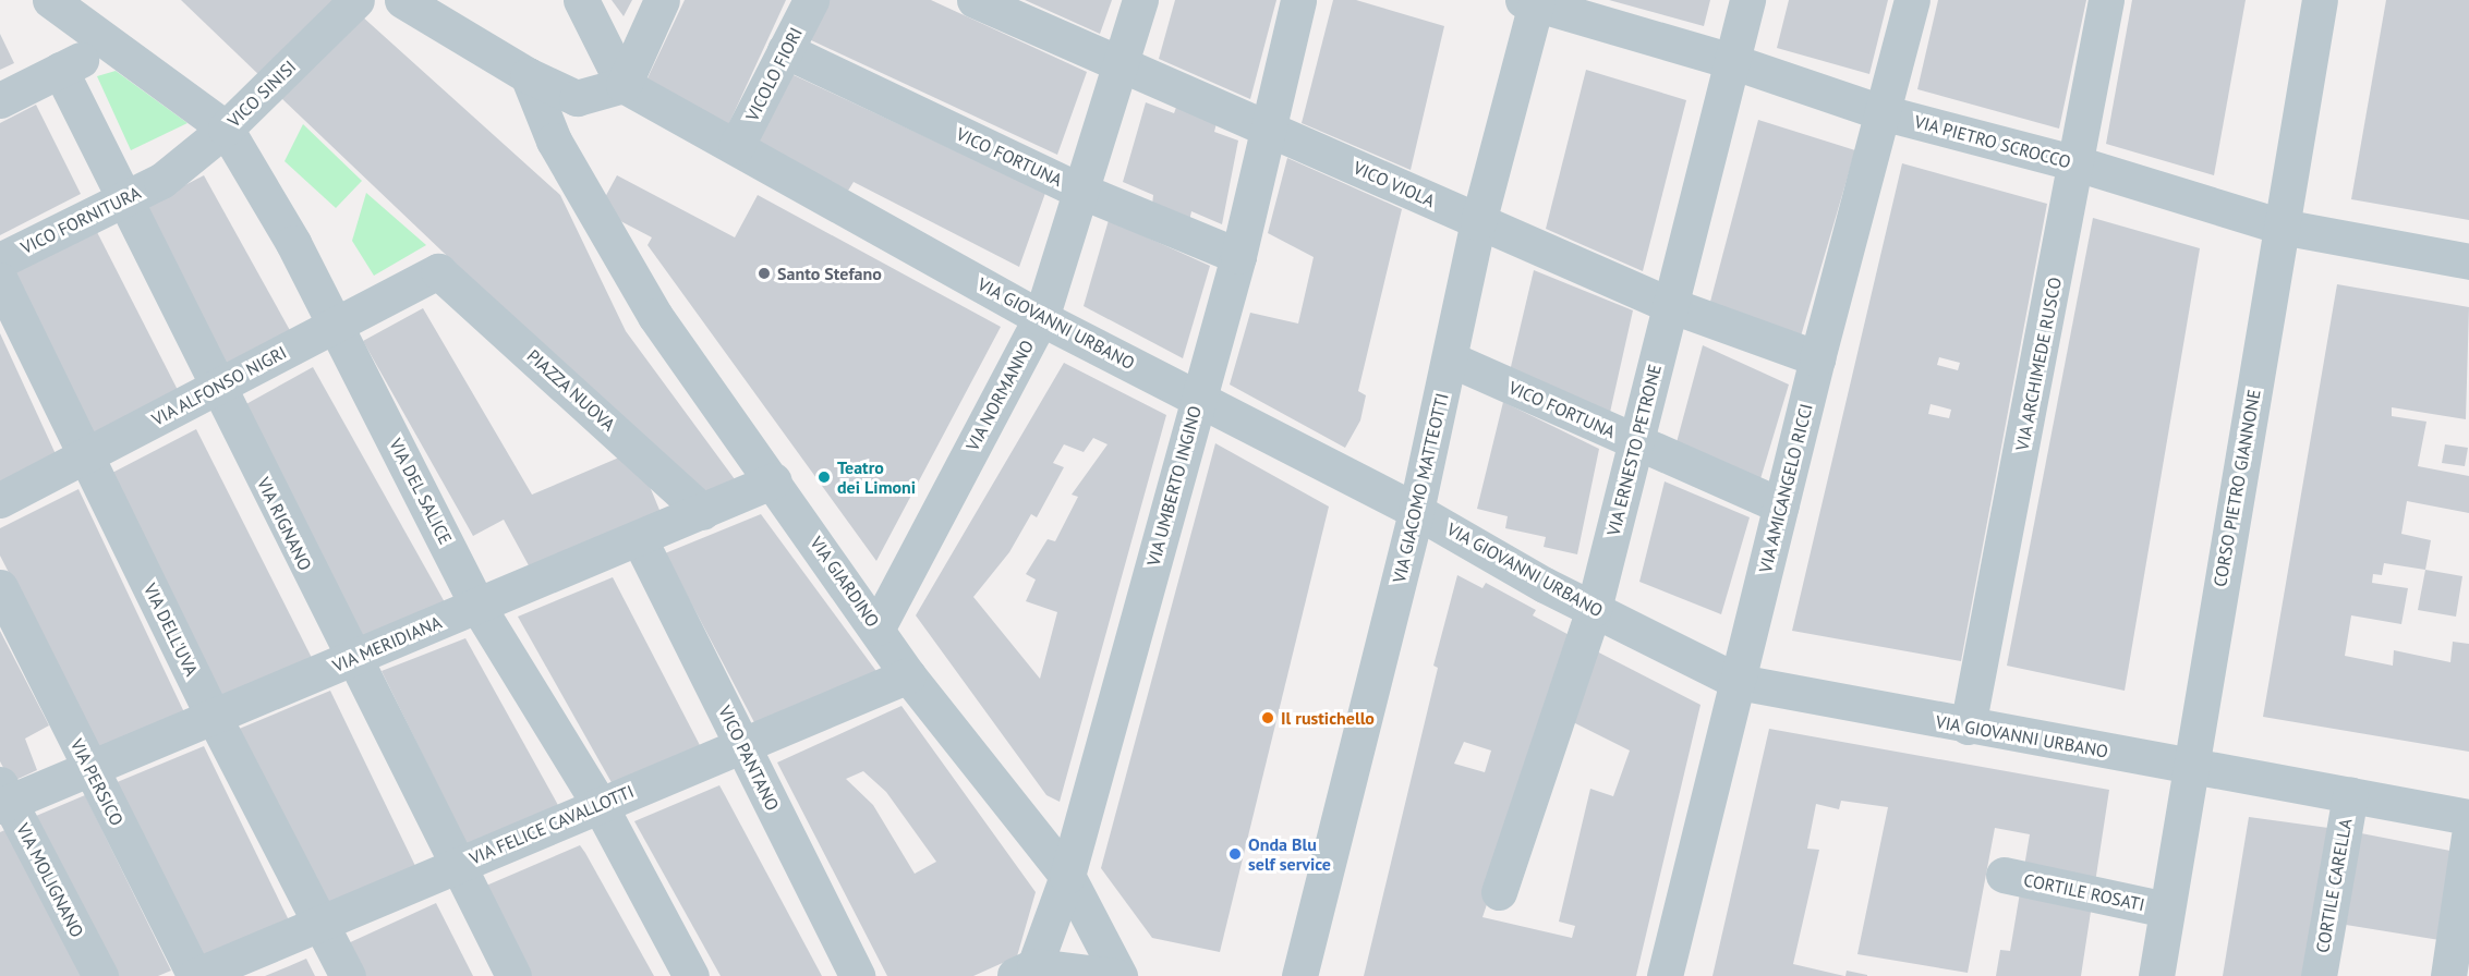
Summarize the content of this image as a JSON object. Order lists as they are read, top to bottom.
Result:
{
  "streets": {
    "street": [
      "VICOLO FIORI",
      "VICO SINISI",
      "VIA PIETRO SCROCCO",
      "VICO FORTUNA",
      "VICO VIOLA",
      "VICO FORNITURA",
      "VIA GIOVANNI URBANO",
      "VIA ARCHIMEDE RUSCO",
      "VIA ALFONSO NIGRI",
      "PIAZZA NUOVA",
      "VIA NORMANNO",
      "VIA ERNESTO PETRONE",
      "VIA UMBERTO INGINO",
      "VIA GIACOMO MATTEOTTI",
      "VIA AMICANGELO RICCI",
      "CORSO PIETRO GIANNONE",
      "VIA DEL SALICE",
      "VIA RIGNANO",
      "VIA GIARDINO",
      "VIA DELL'UVA",
      "VIA MERIDIANA",
      "VICO PANTANO",
      "VIA PERSICO",
      "VIA FELICE CAVALLOTTI",
      "VIA MOLIGNANO",
      "CORTILE CARELLA",
      "CORTILE ROSATI"
    ]
  },
  "crossings": [
    ["VICOLO FIORI", "VICO FORTUNA"],
    ["VICOLO FIORI", "VIA GIOVANNI URBANO"],
    ["VICO SINISI", "VICO FORNITURA"],
    ["VICO SINISI", "VIA DEL SALICE"],
    ["VIA PIETRO SCROCCO", "VIA ARCHIMEDE RUSCO"],
    ["VIA PIETRO SCROCCO", "VIA ERNESTO PETRONE"],
    ["VIA PIETRO SCROCCO", "VIA GIACOMO MATTEOTTI"],
    ["VIA PIETRO SCROCCO", "VIA AMICANGELO RICCI"],
    ["VIA PIETRO SCROCCO", "CORSO PIETRO GIANNONE"],
    ["VICO FORTUNA", "VIA NORMANNO"],
    ["VICO FORTUNA", "VIA ERNESTO PETRONE"],
    ["VICO FORTUNA", "VIA UMBERTO INGINO"],
    ["VICO FORTUNA", "VIA GIACOMO MATTEOTTI"],
    ["VICO FORTUNA", "VIA AMICANGELO RICCI"],
    ["VICO VIOLA", "VIA NORMANNO"],
    ["VICO VIOLA", "VIA ERNESTO PETRONE"],
    ["VICO VIOLA", "VIA UMBERTO INGINO"],
    ["VICO VIOLA", "VIA GIACOMO MATTEOTTI"],
    ["VICO VIOLA", "VIA AMICANGELO RICCI"],
    ["VICO FORNITURA", "VIA RIGNANO"],
    ["VIA GIOVANNI URBANO", "VIA ARCHIMEDE RUSCO"],
    ["VIA GIOVANNI URBANO", "VIA NORMANNO"],
    ["VIA GIOVANNI URBANO", "VIA ERNESTO PETRONE"],
    ["VIA GIOVANNI URBANO", "VIA UMBERTO INGINO"],
    ["VIA GIOVANNI URBANO", "VIA GIACOMO MATTEOTTI"],
    ["VIA GIOVANNI URBANO", "VIA AMICANGELO RICCI"],
    ["VIA GIOVANNI URBANO", "CORSO PIETRO GIANNONE"],
    ["VIA GIOVANNI URBANO", "CORTILE CARELLA"],
    ["VIA ALFONSO NIGRI", "PIAZZA NUOVA"],
    ["VIA ALFONSO NIGRI", "VIA DEL SALICE"],
    ["VIA ALFONSO NIGRI", "VIA RIGNANO"],
    ["VIA ALFONSO NIGRI", "VIA DELL'UVA"],
    ["PIAZZA NUOVA", "VIA MERIDIANA"],
    ["VIA NORMANNO", "VIA GIARDINO"],
    ["VIA UMBERTO INGINO", "VIA GIARDINO"],
    ["CORSO PIETRO GIANNONE", "CORTILE ROSATI"],
    ["VIA DEL SALICE", "VIA MERIDIANA"],
    ["VIA DEL SALICE", "VIA FELICE CAVALLOTTI"],
    ["VIA RIGNANO", "VIA MERIDIANA"],
    ["VIA RIGNANO", "VIA FELICE CAVALLOTTI"],
    ["VIA GIARDINO", "VIA MERIDIANA"],
    ["VIA GIARDINO", "VIA FELICE CAVALLOTTI"],
    ["VIA DELL'UVA", "VIA MERIDIANA"],
    ["VIA DELL'UVA", "VIA FELICE CAVALLOTTI"],
    ["VIA MERIDIANA", "VICO PANTANO"],
    ["VIA MERIDIANA", "VIA PERSICO"],
    ["VIA MERIDIANA", "VIA MOLIGNANO"],
    ["VICO PANTANO", "VIA FELICE CAVALLOTTI"],
    ["VIA PERSICO", "VIA FELICE CAVALLOTTI"]
  ],
  "places": [
    "Santo Stefano",
    "Teatro dei Limoni",
    "Il rustichello",
    "Onda Blu self service"
  ]
}
